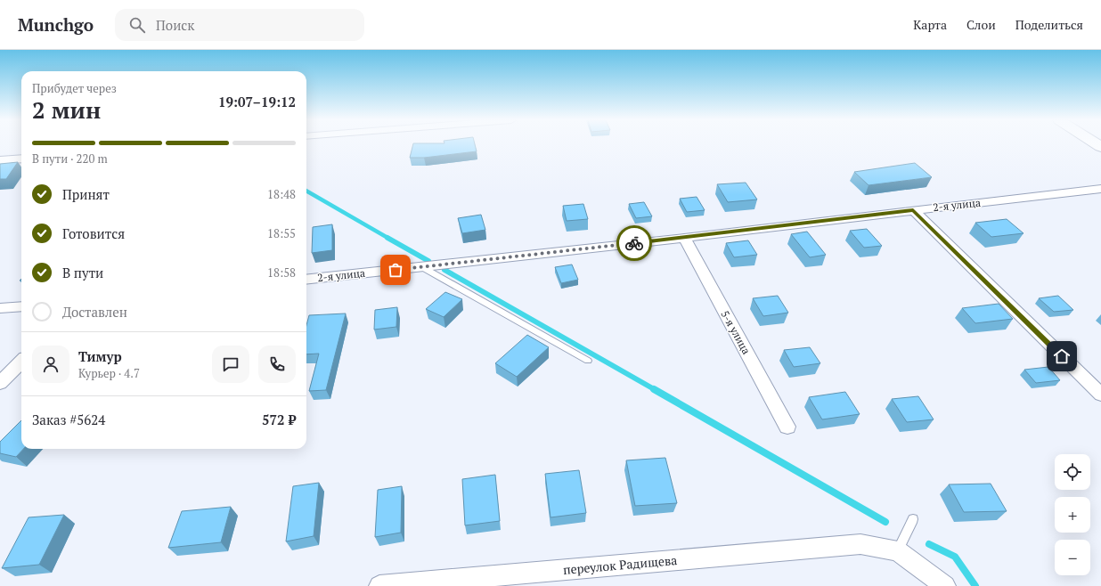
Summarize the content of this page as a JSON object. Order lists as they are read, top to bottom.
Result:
{
  "streets": {
    "street": ["2-я улица", "5-я улица", "переулок Радищева"]
  },
  "crossings": [
    ["2-я улица", "5-я улица"]
  ],
  "page": {
    "header": "Munchgo",
    "search": "Поиск",
    "nav": ["Карта", "Слои", "Поделиться"],
    "heading": ["2 мин", "Прибудет через", "19:07–19:12"],
    "panel": [
      "Тимур",
      "Курьер · 4.7",
      "Заказ #5624",
      "572 ₽"
    ],
    "bar": "В пути · 220 m",
    "list": [
      ["Принят", "18:48"],
      ["Готовится", "18:55"],
      ["В пути", "18:58"],
      "Доставлен"
    ],
    "map_buttons": ["+", "−"]
  }
}
